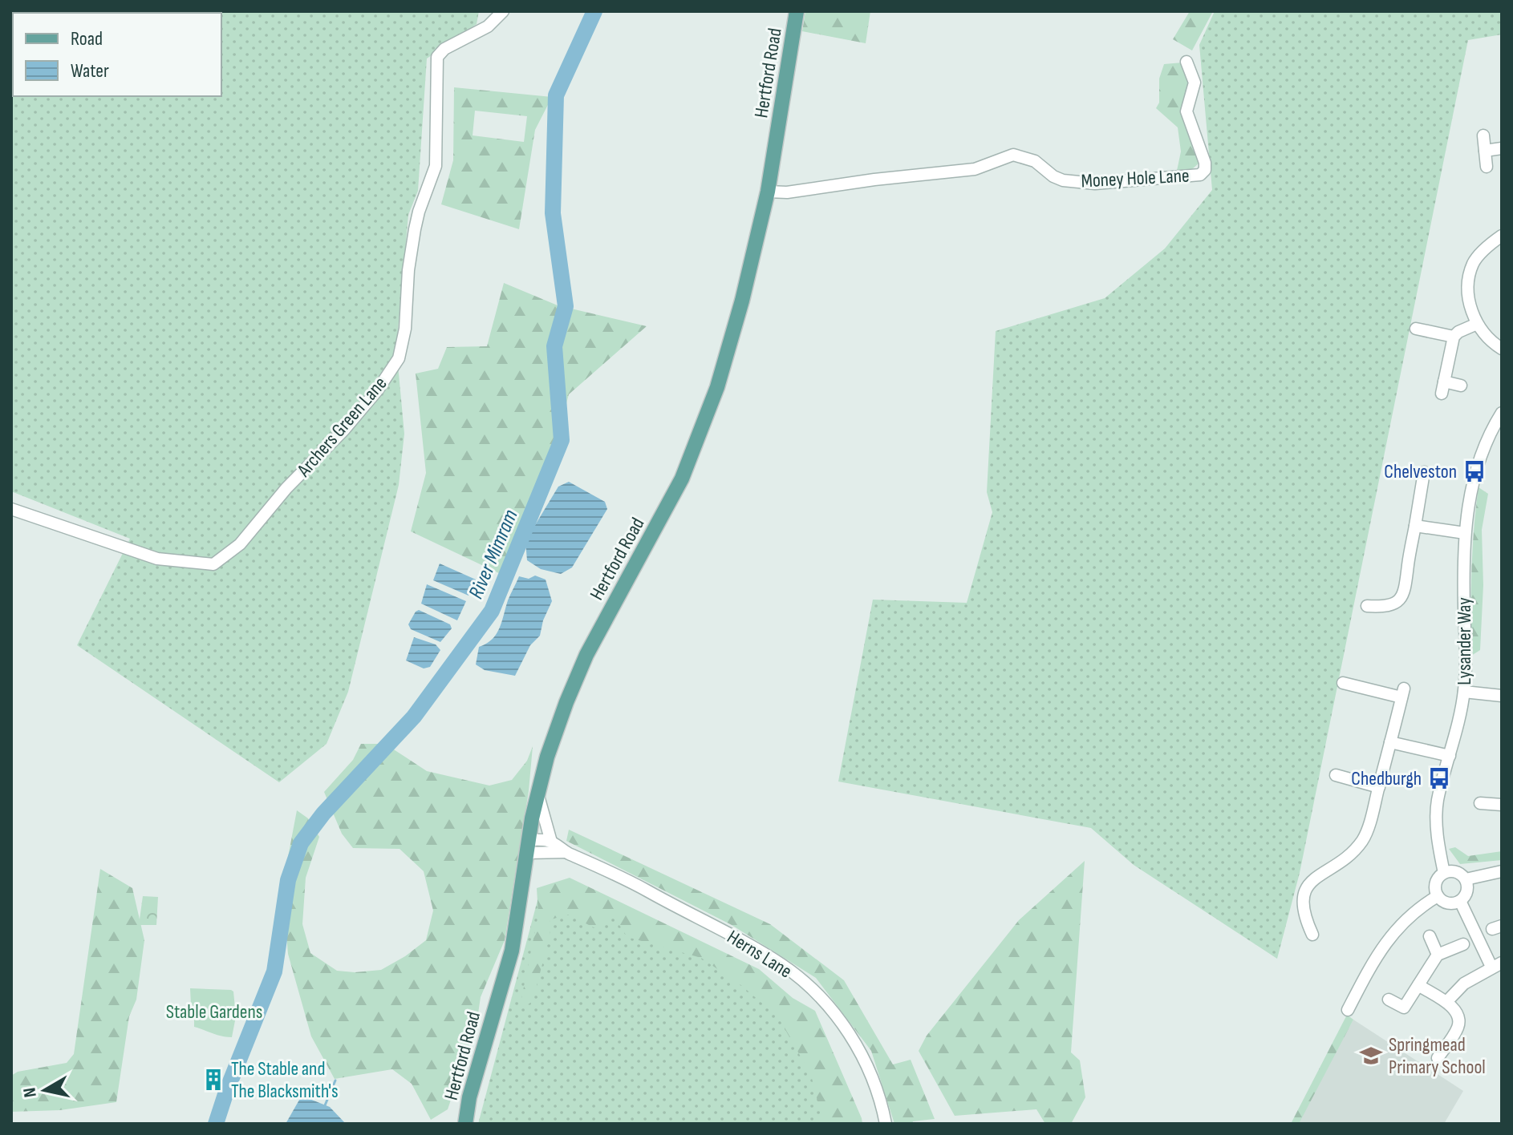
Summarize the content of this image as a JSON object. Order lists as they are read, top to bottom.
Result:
{
  "streets": {
    "main road": ["Hertford Road"],
    "street": [
      "Money Hole Lane",
      "Archers Green Lane",
      "Lysander Way",
      "Herns Lane"
    ]
  },
  "crossings": [
    ["Hertford Road", "Money Hole Lane"],
    ["Hertford Road", "Herns Lane"]
  ],
  "water": ["River Mimram"],
  "parks": ["Stable Gardens"],
  "places": {
    "bus stop": ["Chelveston", "Chedburgh"],
    "school or university": ["Springmead Primary School"],
    "building": ["The Stable and The Blacksmith's"]
  },
  "legend": ["Road", "Water"],
  "north": "left"
}
